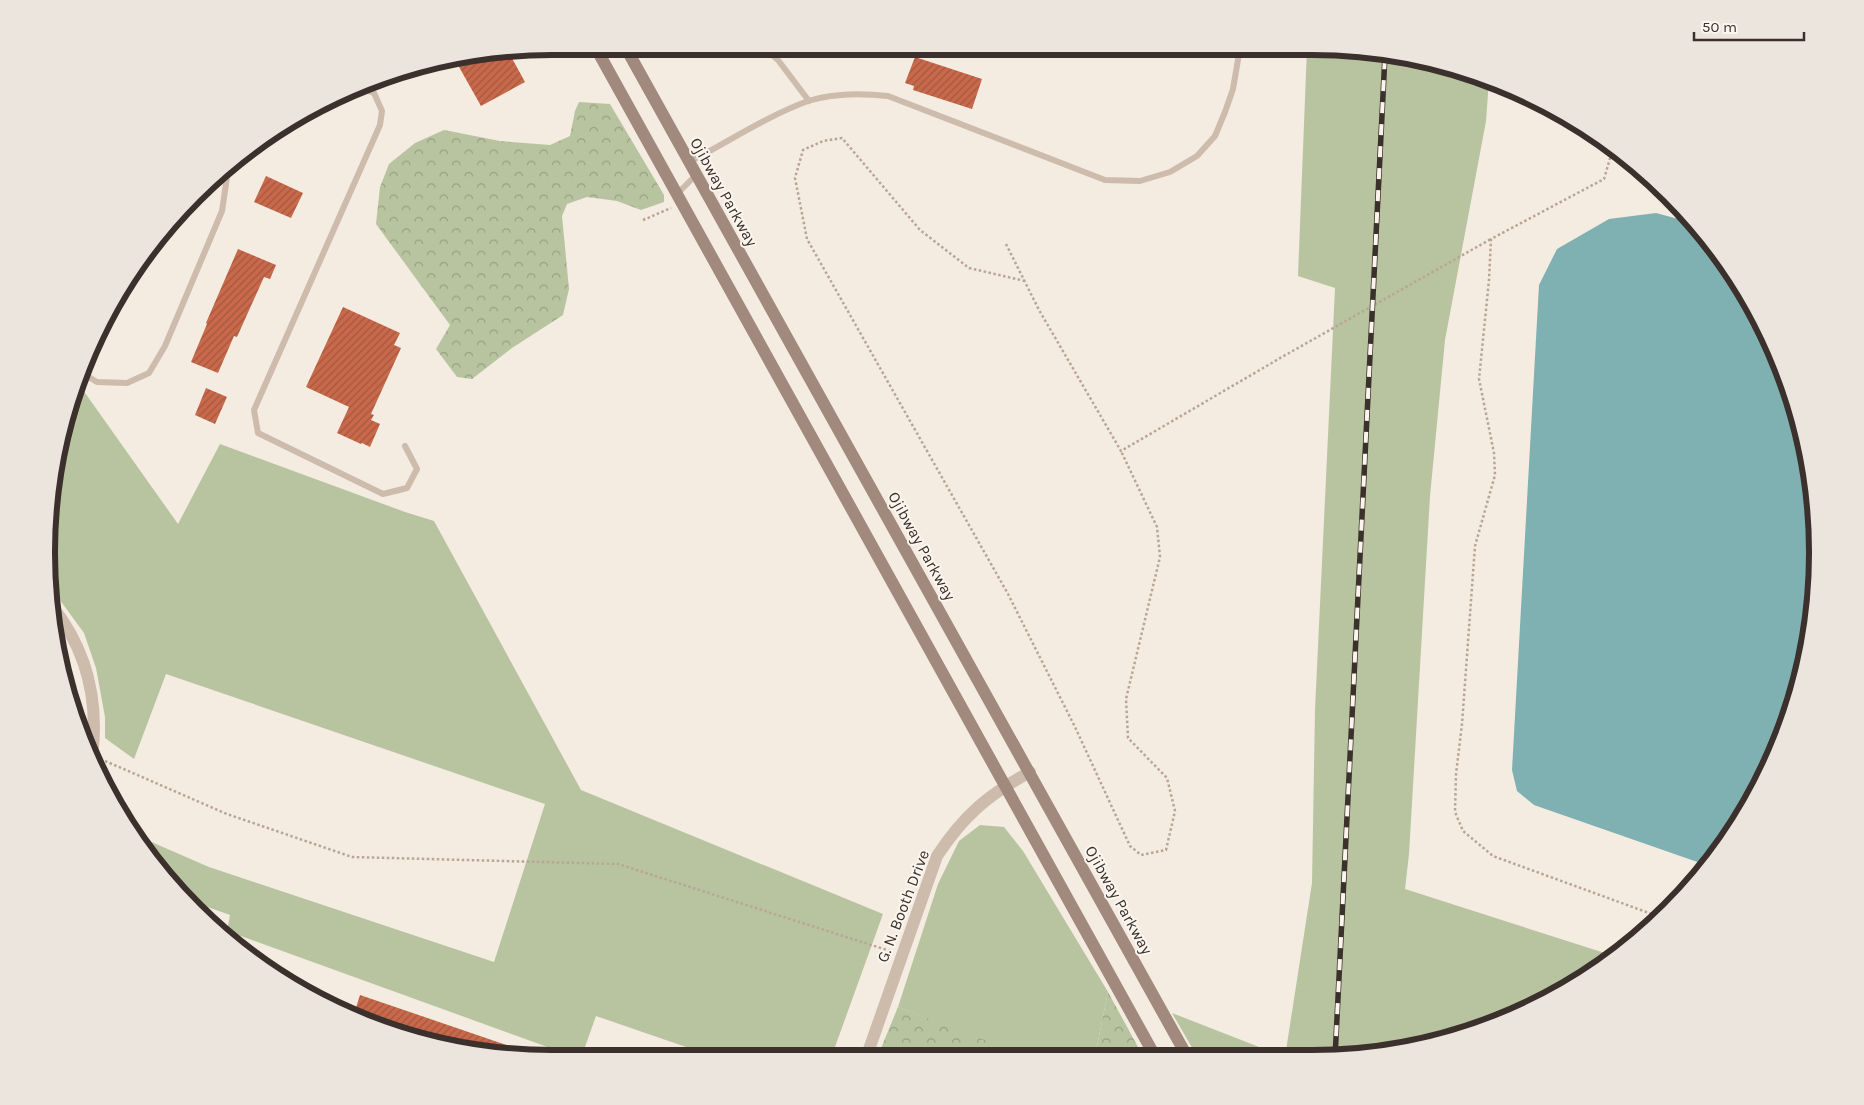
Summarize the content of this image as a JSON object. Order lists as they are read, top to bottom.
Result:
{
  "streets": {
    "main road": ["Ojibway Parkway"],
    "street": ["G. N. Booth Drive"]
  },
  "crossings": [
    ["Ojibway Parkway", "G. N. Booth Drive"]
  ],
  "scale_bar": "50 m"
}
